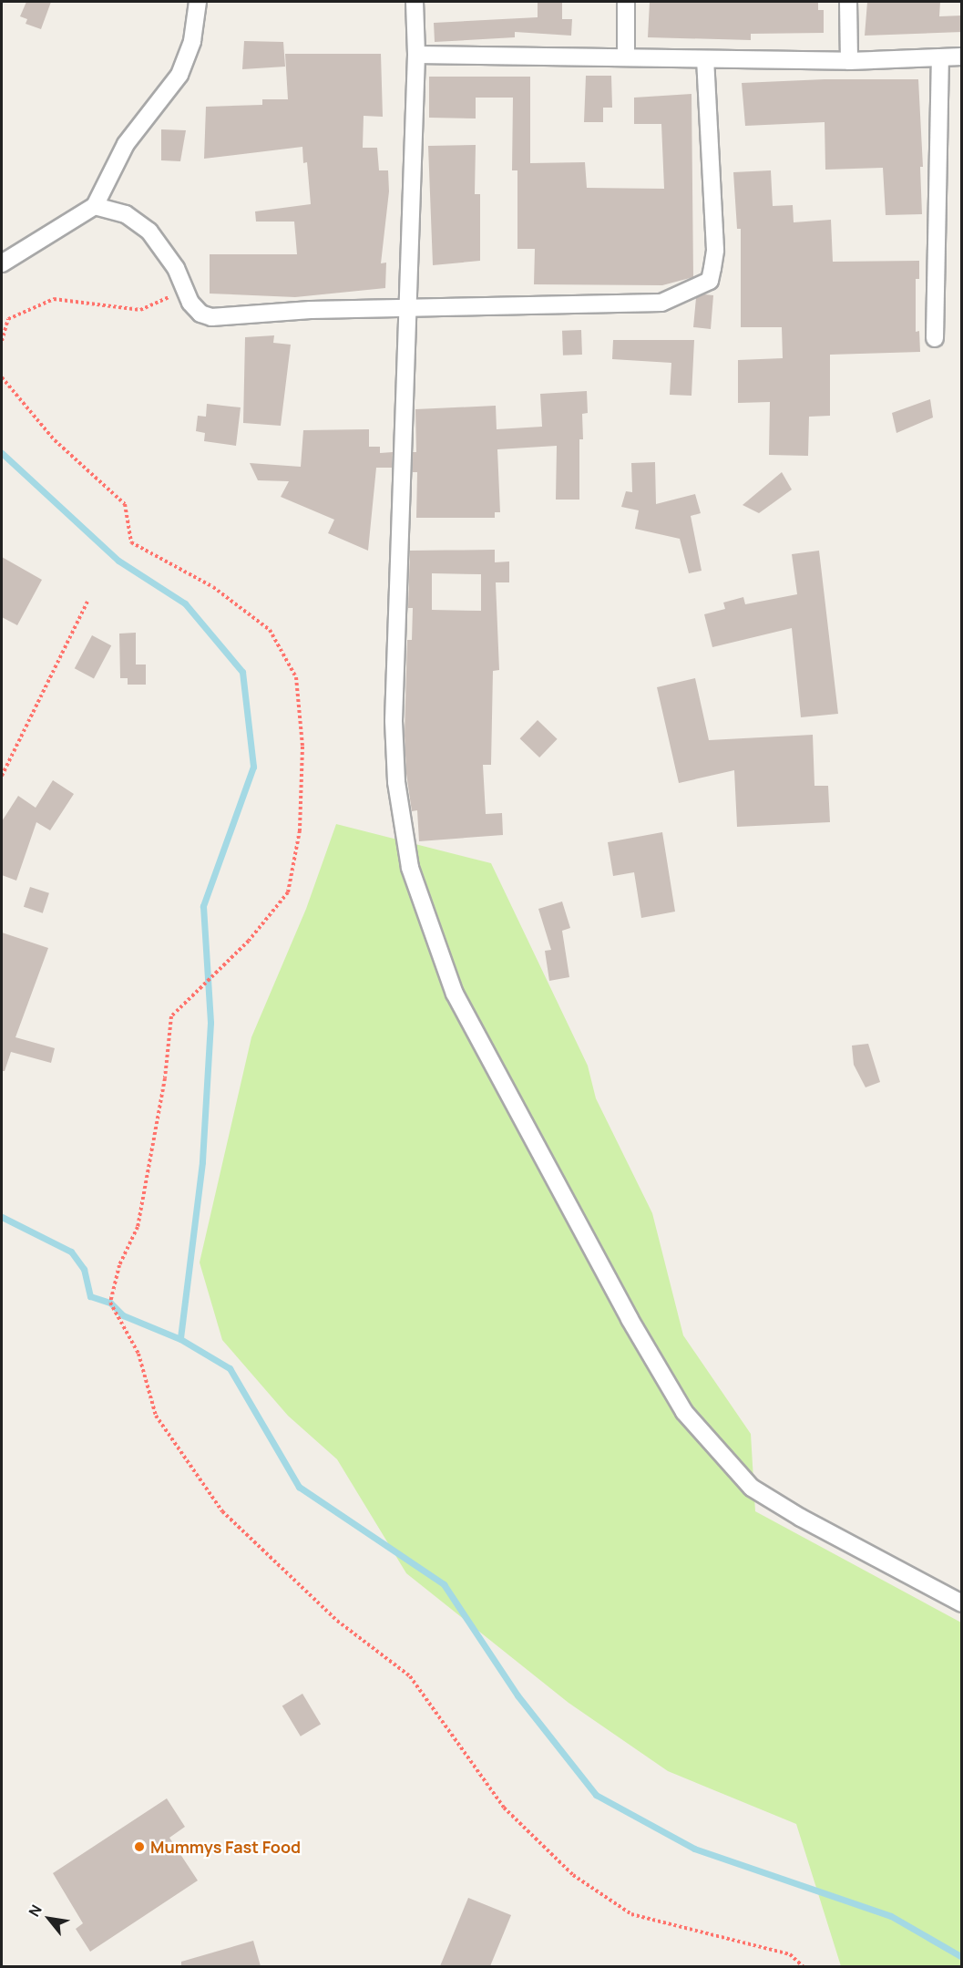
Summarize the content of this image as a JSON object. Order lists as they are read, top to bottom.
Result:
{
  "places": ["Mummys Fast Food"],
  "north": "top left"
}
